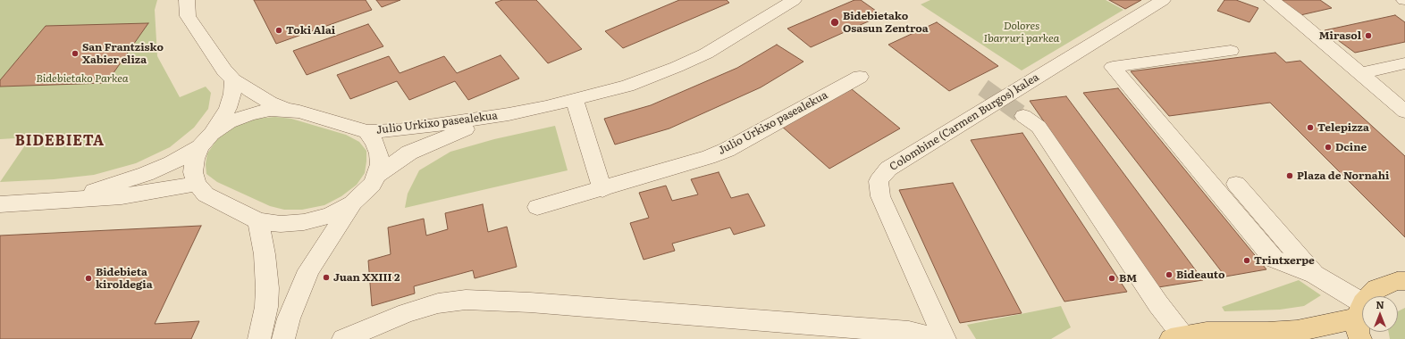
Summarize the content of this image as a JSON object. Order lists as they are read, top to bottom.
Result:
{
  "streets": {
    "street": ["Colombine (Carmen Burgos) kalea", "Julio Urkixo pasealekua"]
  },
  "districts": ["BIDEBIETA"],
  "parks": ["Dolores Ibarruri parkea", "Bidebietako Parkea"],
  "places": [
    "Bidebietako Osasun Zentroa",
    "Toki Alai",
    "Mirasol",
    "San Frantzisko Xabier eliza",
    "Telepizza",
    "Dcine",
    "Plaza de Nornahi",
    "Trintxerpe",
    "Bideauto",
    "Juan XXIII 2",
    "Bidebieta kiroldegia",
    "BM"
  ],
  "north": "top"
}
